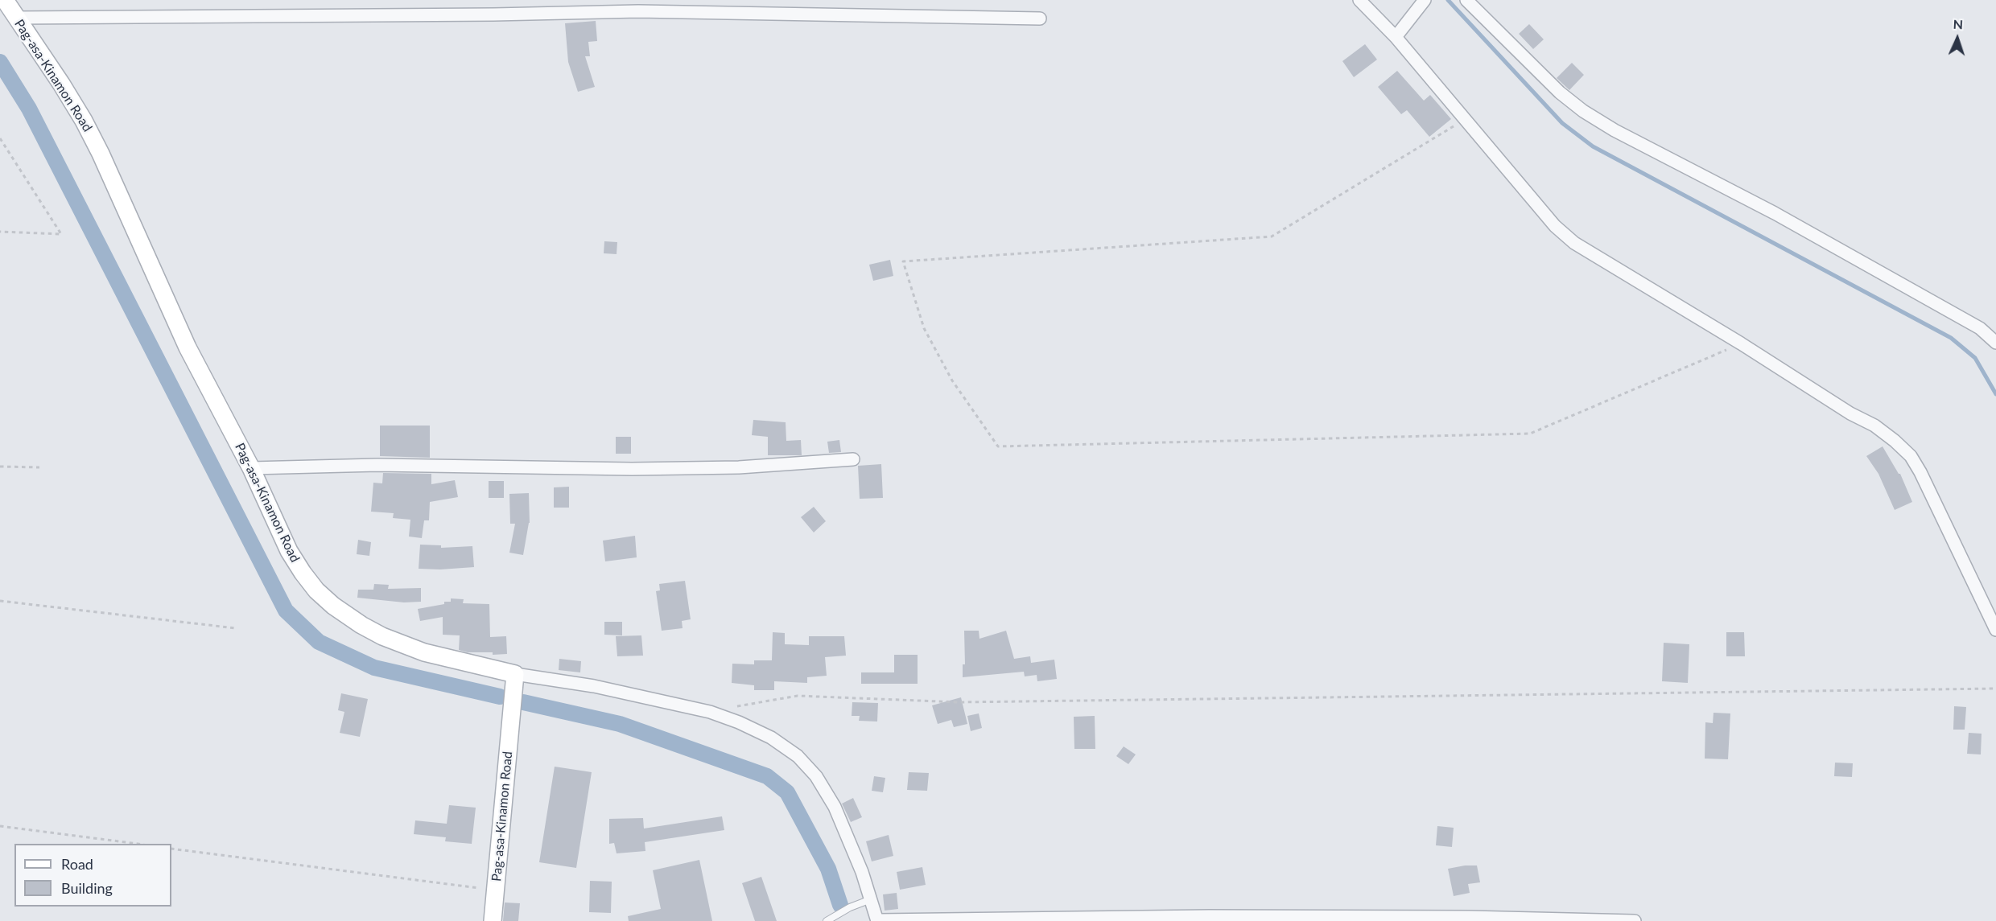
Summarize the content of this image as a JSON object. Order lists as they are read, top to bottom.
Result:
{
  "streets": {
    "street": ["Pag-asa-Kinamon Road"]
  },
  "legend": ["Road", "Building"],
  "north": "top"
}
